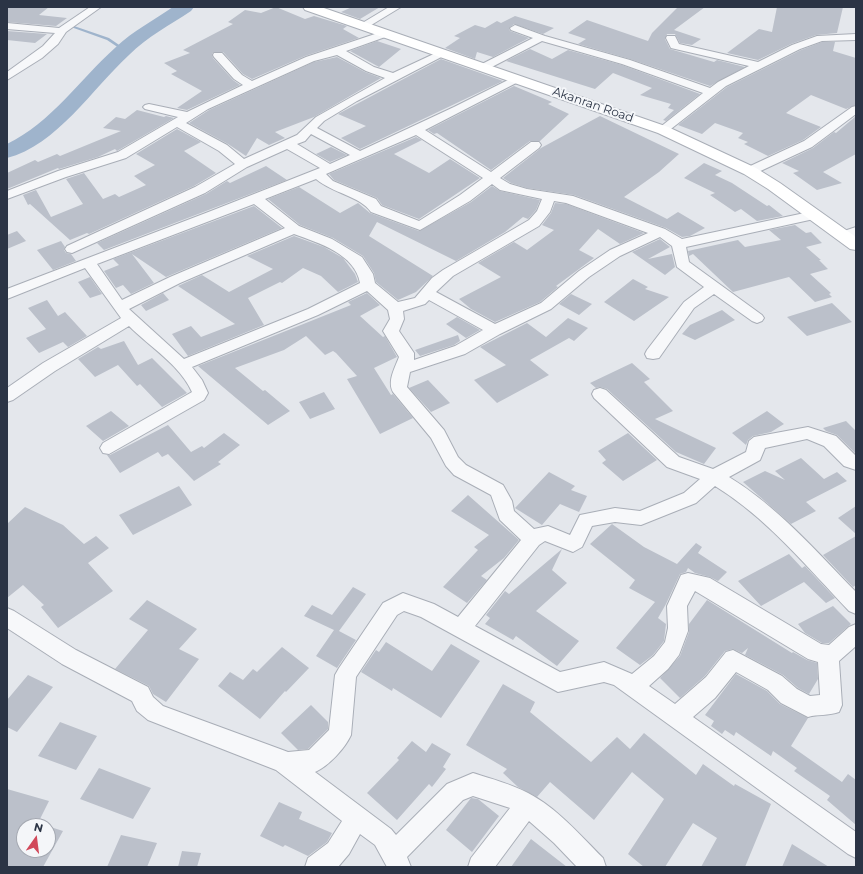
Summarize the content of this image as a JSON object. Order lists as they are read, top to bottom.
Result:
{
  "streets": {
    "main road": ["Akanran Road"]
  },
  "north": "top"
}
